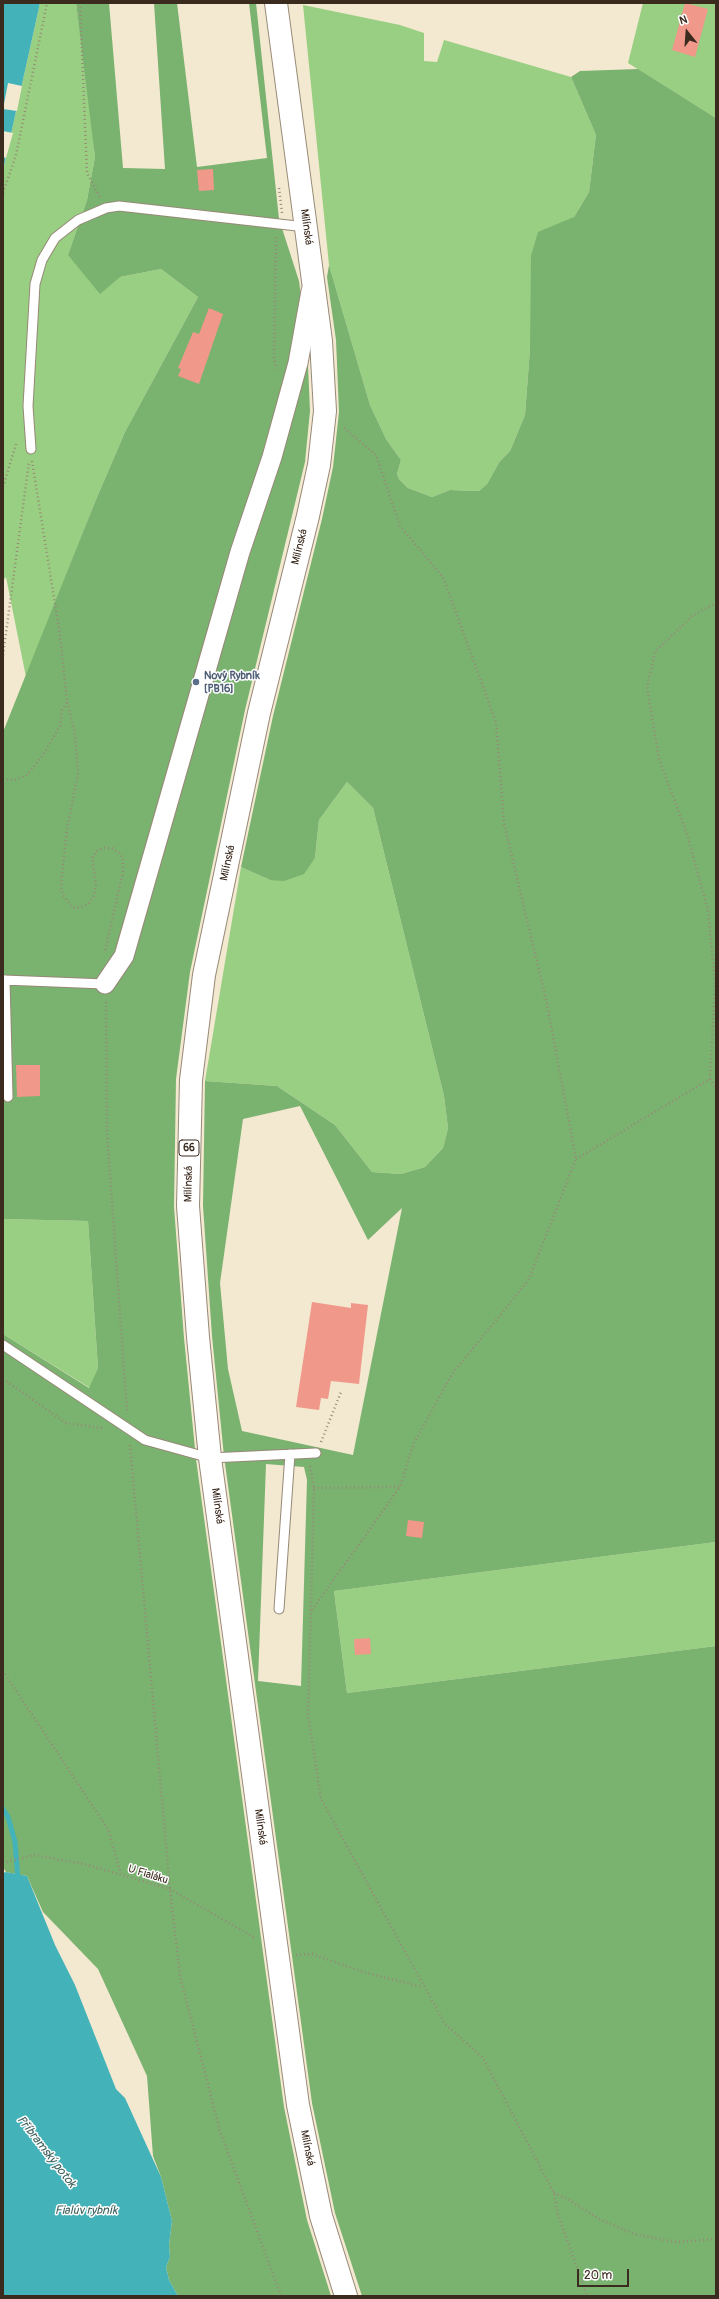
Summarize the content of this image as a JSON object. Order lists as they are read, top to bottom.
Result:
{
  "streets": {
    "main road": ["Milínská", "66"],
    "path": ["U Fialáku"]
  },
  "crossings": [
    ["Milínská", "U Fialáku"]
  ],
  "water": ["Příbramský potok", "Fialúv rybník"],
  "places": ["Nový Rybník [PB16]"],
  "scale_bar": "20 m",
  "north": "top"
}
